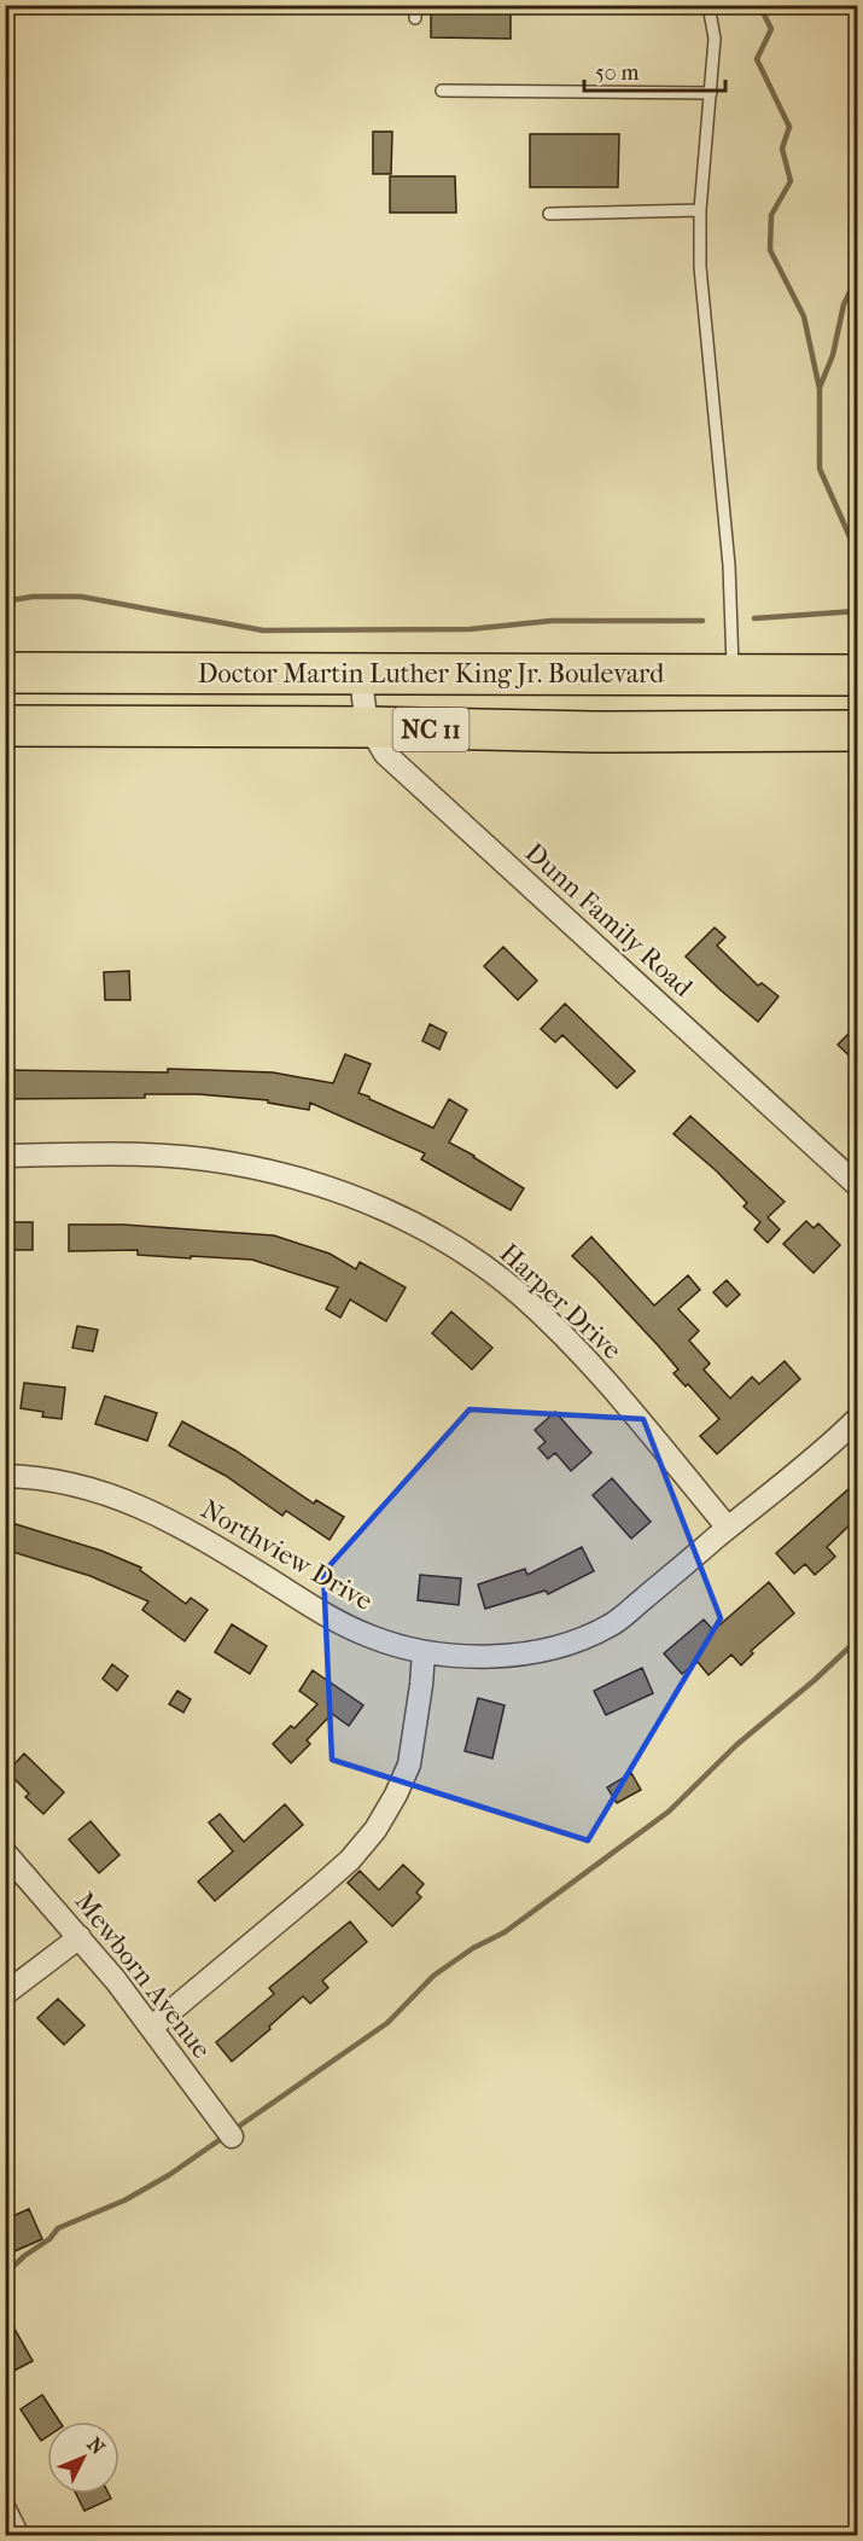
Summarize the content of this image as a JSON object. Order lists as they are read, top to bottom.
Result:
{
  "streets": {
    "highway": ["Doctor Martin Luther King Jr. Boulevard", "NC 11"],
    "street": [
      "Dunn Family Road",
      "Harper Drive",
      "Northview Drive",
      "Mewborn Avenue"
    ]
  },
  "crossings": [
    ["Doctor Martin Luther King Jr. Boulevard", "Dunn Family Road"],
    ["Harper Drive", "Northview Drive"]
  ],
  "scale_bar": "50 m",
  "north": "top right"
}
